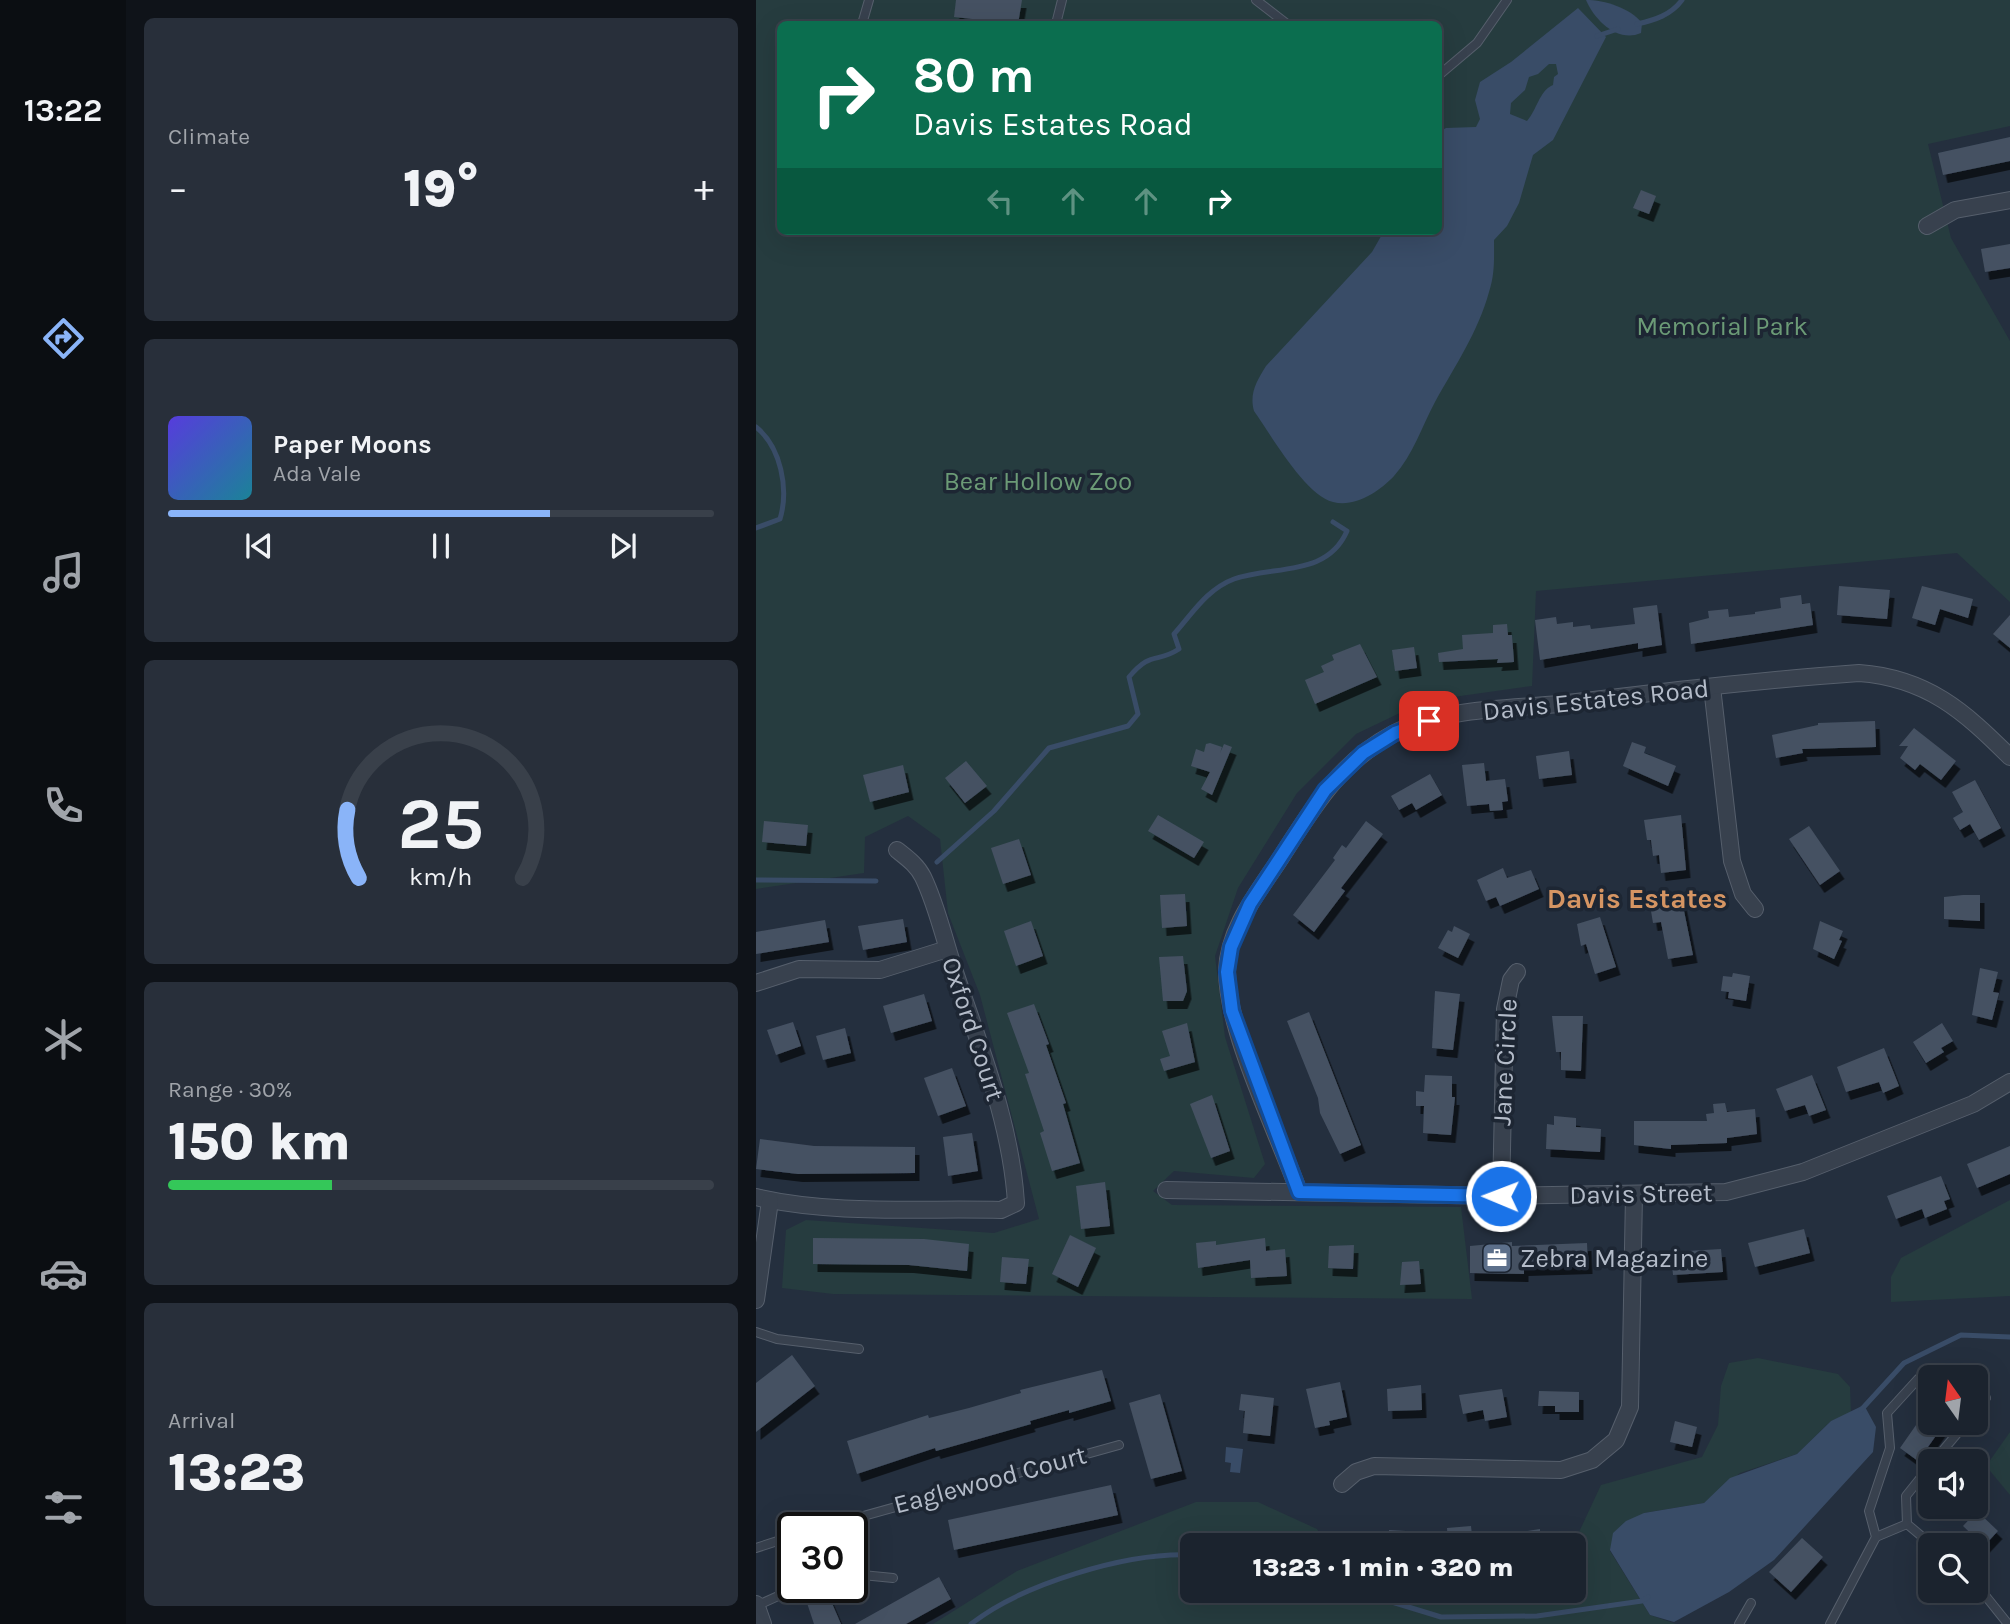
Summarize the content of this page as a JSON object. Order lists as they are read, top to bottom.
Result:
{
  "streets": {
    "street": [
      "Davis Estates Road",
      "Oxford Court",
      "Jane Circle",
      "Davis Street"
    ],
    "lane": ["Eaglewood Court"]
  },
  "crossings": [
    ["Davis Estates Road", "Davis Street"],
    ["Jane Circle", "Davis Street"]
  ],
  "districts": ["Davis Estates"],
  "parks": ["Memorial Park", "Bear Hollow Zoo"],
  "places": {
    "office": ["Zebra Magazine"]
  },
  "north": "top",
  "page": {
    "tabs": "13:22",
    "tile": [
      "Climate",
      ["Range · 30%", "150 km"],
      ["Arrival", "13:23"]
    ],
    "turn": ["80 m", "Davis Estates Road"],
    "heat": ["−", "19°", "+"],
    "song": ["Paper Moons", "Ada Vale"],
    "limit": "30",
    "trip": "13:23 · 1 min · 320 m",
    "gauge": ["25", "km/h"]
  }
}
